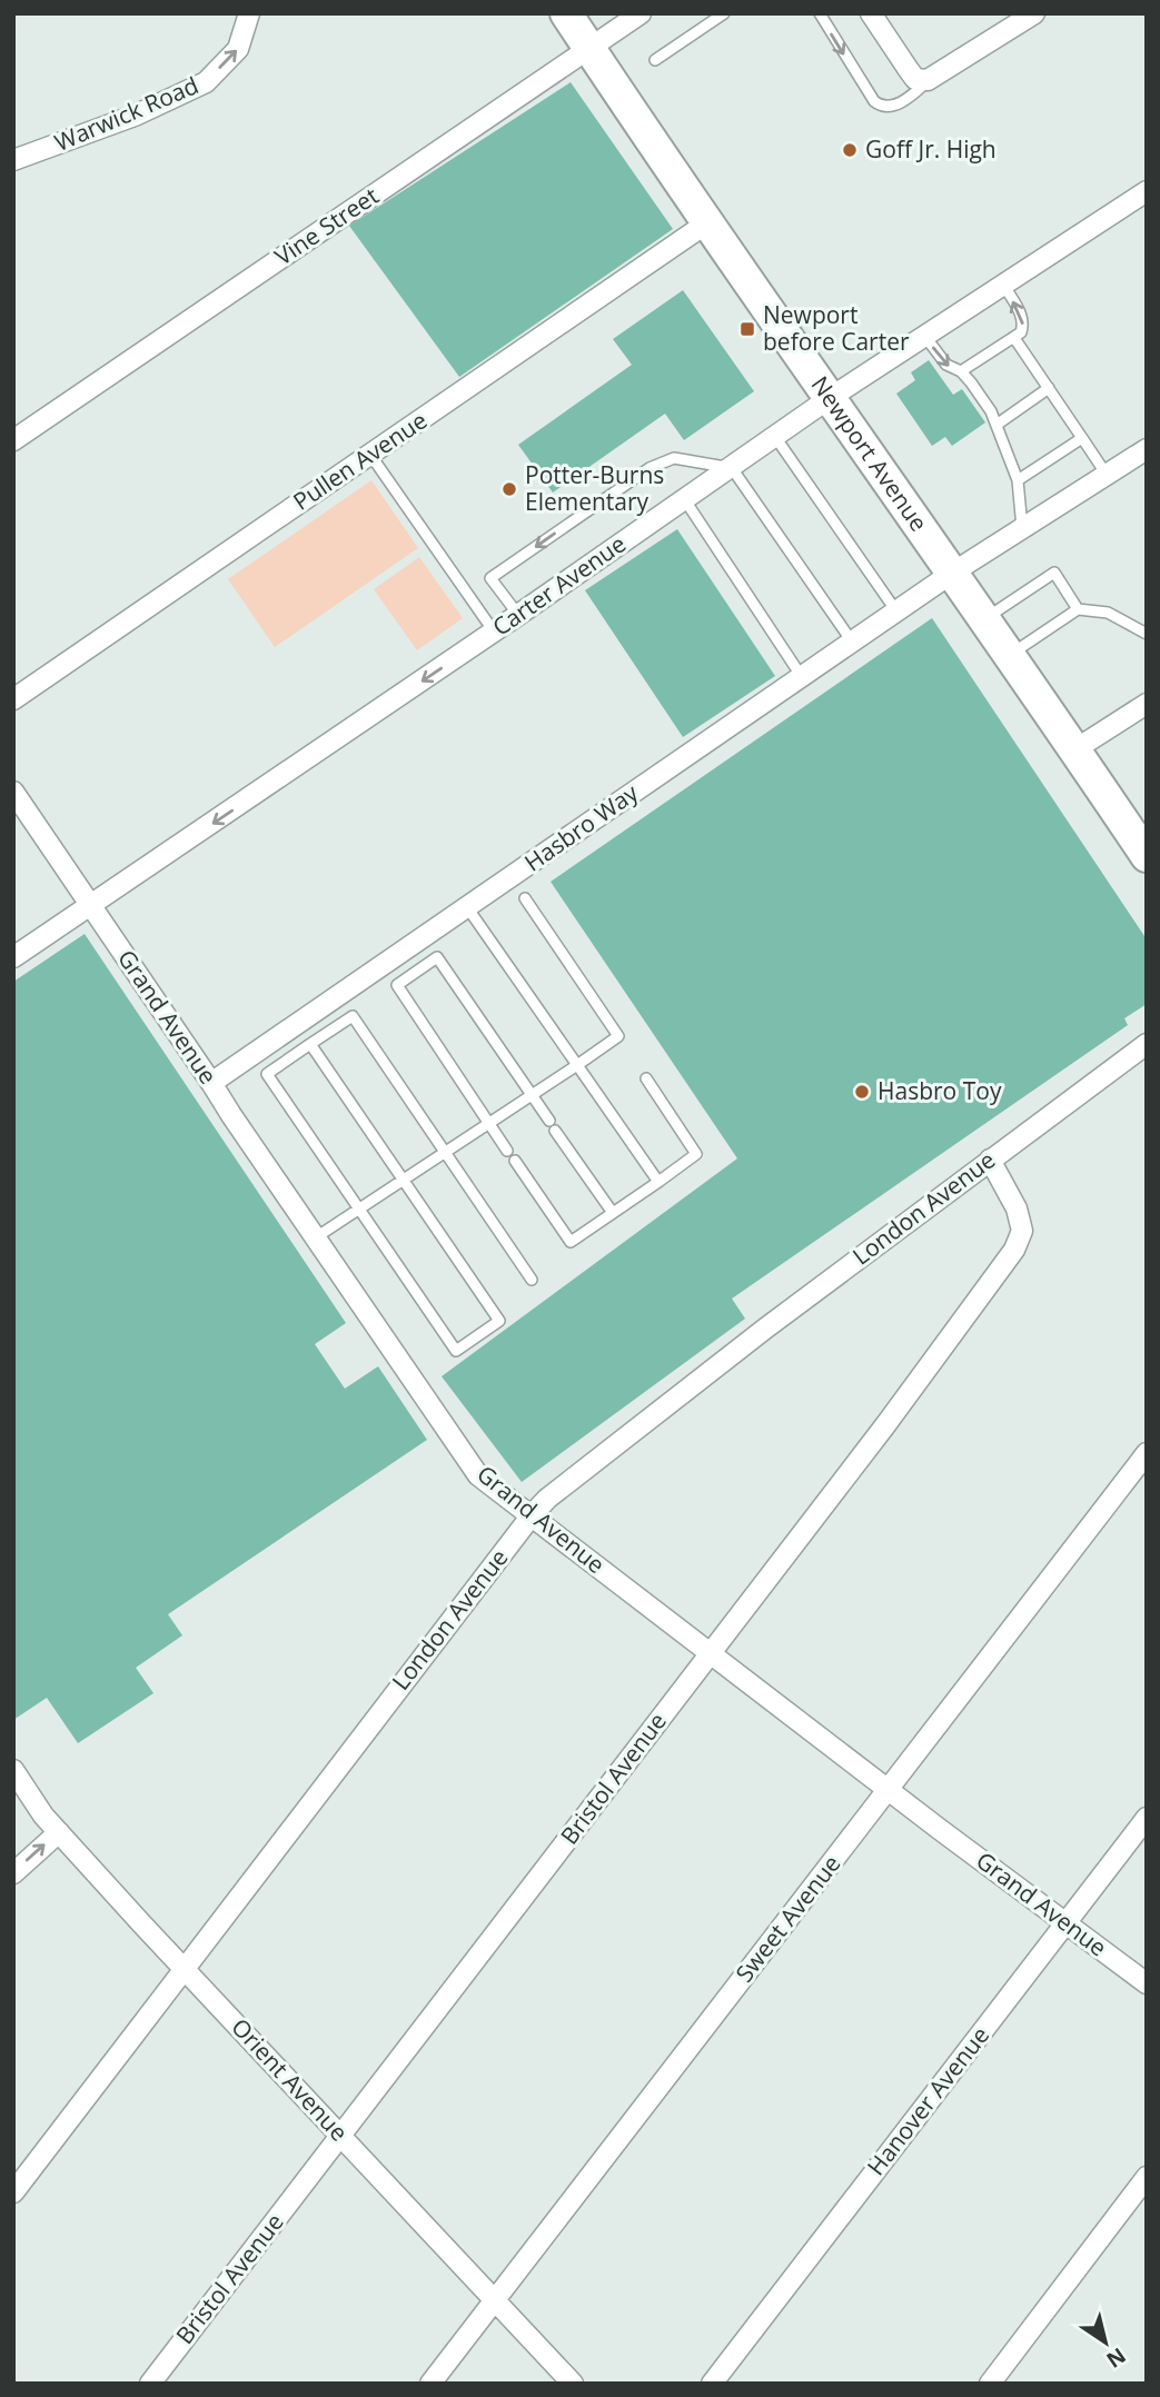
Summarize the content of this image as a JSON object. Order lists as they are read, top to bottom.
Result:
{
  "streets": {
    "main road": ["Newport Avenue"],
    "street": [
      "Warwick Road",
      "Vine Street",
      "Pullen Avenue",
      "Carter Avenue",
      "Hasbro Way",
      "Grand Avenue",
      "London Avenue",
      "Bristol Avenue",
      "Sweet Avenue",
      "Orient Avenue",
      "Hanover Avenue"
    ]
  },
  "crossings": [
    ["Vine Street", "Newport Avenue"],
    ["Newport Avenue", "Pullen Avenue"],
    ["Newport Avenue", "Carter Avenue"],
    ["Newport Avenue", "Hasbro Way"],
    ["Carter Avenue", "Grand Avenue"],
    ["Hasbro Way", "Grand Avenue"],
    ["Grand Avenue", "London Avenue"],
    ["Grand Avenue", "Bristol Avenue"],
    ["Grand Avenue", "Sweet Avenue"],
    ["Grand Avenue", "Hanover Avenue"],
    ["London Avenue", "Bristol Avenue"],
    ["London Avenue", "Orient Avenue"],
    ["Bristol Avenue", "Orient Avenue"],
    ["Sweet Avenue", "Orient Avenue"]
  ],
  "one_way": ["Warwick Road", "Carter Avenue"],
  "places": {
    "other": ["Goff Jr. High", "Potter-Burns Elementary", "Hasbro Toy"],
    "transit": ["Newport before Carter"]
  },
  "north": "bottom right"
}
